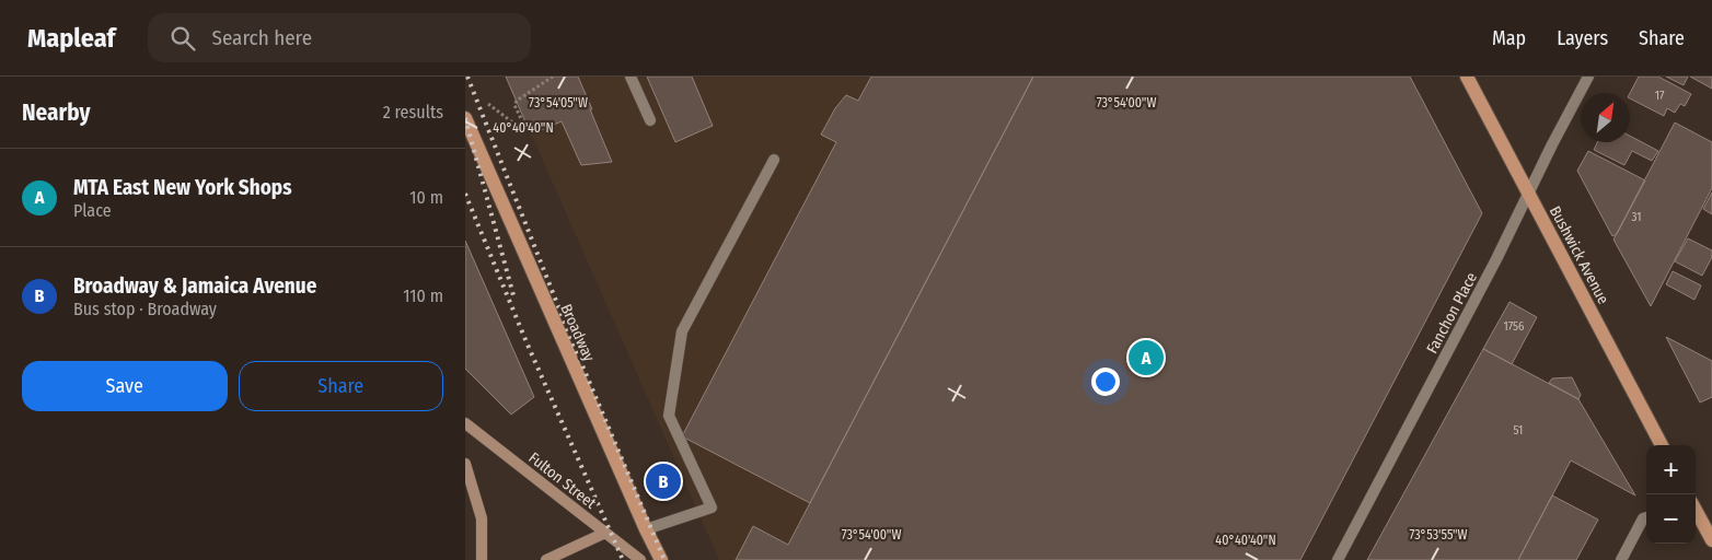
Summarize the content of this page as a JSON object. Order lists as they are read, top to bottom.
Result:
{
  "streets": {
    "main road": ["Bushwick Avenue", "Broadway", "Fulton Street"],
    "street": ["Fanchon Place"]
  },
  "crossings": [
    ["Bushwick Avenue", "Fanchon Place"]
  ],
  "house_numbers": [
    "17",
    "31",
    "1756",
    "51"
  ],
  "north": "top right",
  "page": {
    "header": "Mapleaf",
    "search": "Search here",
    "nav": ["Map", "Layers", "Share"],
    "heading": ["Nearby", "2 results"],
    "list": [
      {
        "mark": "A",
        "name": "MTA East New York Shops",
        "note": "Place",
        "value": "10 m"
      },
      {
        "mark": "B",
        "name": "Broadway & Jamaica Avenue",
        "note": "Bus stop · Broadway",
        "value": "110 m"
      }
    ],
    "pins": ["A", "B"],
    "buttons": ["Save", "Share"],
    "map_buttons": ["+", "−"]
  },
  "coordinates": [
    "73°54'05\"W",
    "73°54'00\"W",
    "40°40'40\"N",
    "73°53'55\"W"
  ]
}
